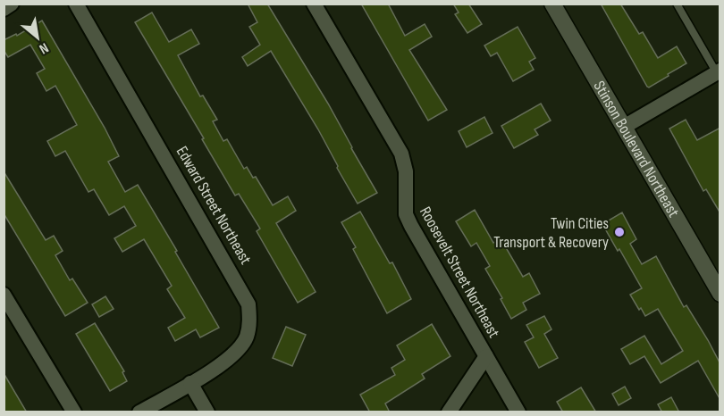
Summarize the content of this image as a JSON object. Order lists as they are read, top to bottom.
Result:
{
  "streets": {
    "street": ["Stinson Boulevard Northeast", "Edward Street Northeast", "Roosevelt Street Northeast"]
  },
  "places": ["Twin Cities Transport & Recovery"],
  "north": "bottom right"
}
